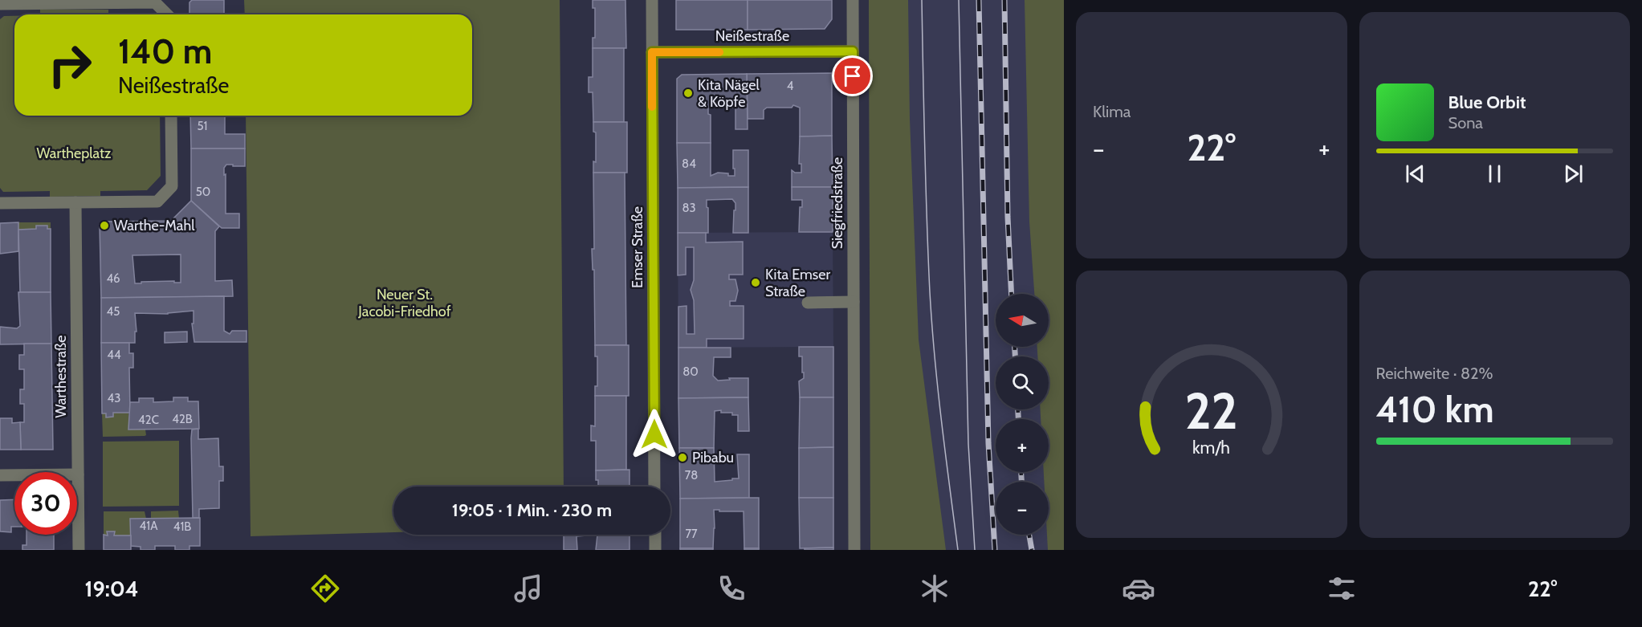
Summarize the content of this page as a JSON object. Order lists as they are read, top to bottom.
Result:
{
  "streets": {
    "street": [
      "Neißestraße",
      "Siegfriedstraße",
      "Emser Straße",
      "Warthestraße"
    ]
  },
  "crossings": [
    ["Neißestraße", "Siegfriedstraße"],
    ["Neißestraße", "Emser Straße"]
  ],
  "parks": ["Wartheplatz", "Neuer St. Jacobi-Friedhof"],
  "places": [
    "Kita Nägel & Köpfe",
    "Warthe-Mahl",
    "Kita Emser Straße",
    "Pibabu"
  ],
  "house_numbers": [
    "4",
    "51",
    "84",
    "50",
    "83",
    "46",
    "45",
    "44",
    "80",
    "43",
    "42B",
    "42C",
    "78",
    "41A",
    "41B",
    "77"
  ],
  "north": "left",
  "page": {
    "tile": [
      "Klima",
      ["Reichweite · 82%", "410 km"]
    ],
    "turn": ["140 m", "Neißestraße"],
    "song": ["Blue Orbit", "Sona"],
    "heat": ["−", "22°", "+"],
    "map_buttons": ["+", "−"],
    "limit": "30",
    "trip": "19:05 · 1 Min. · 230 m",
    "tabs": ["19:04", "22°"],
    "gauge": ["22", "km/h"]
  }
}
